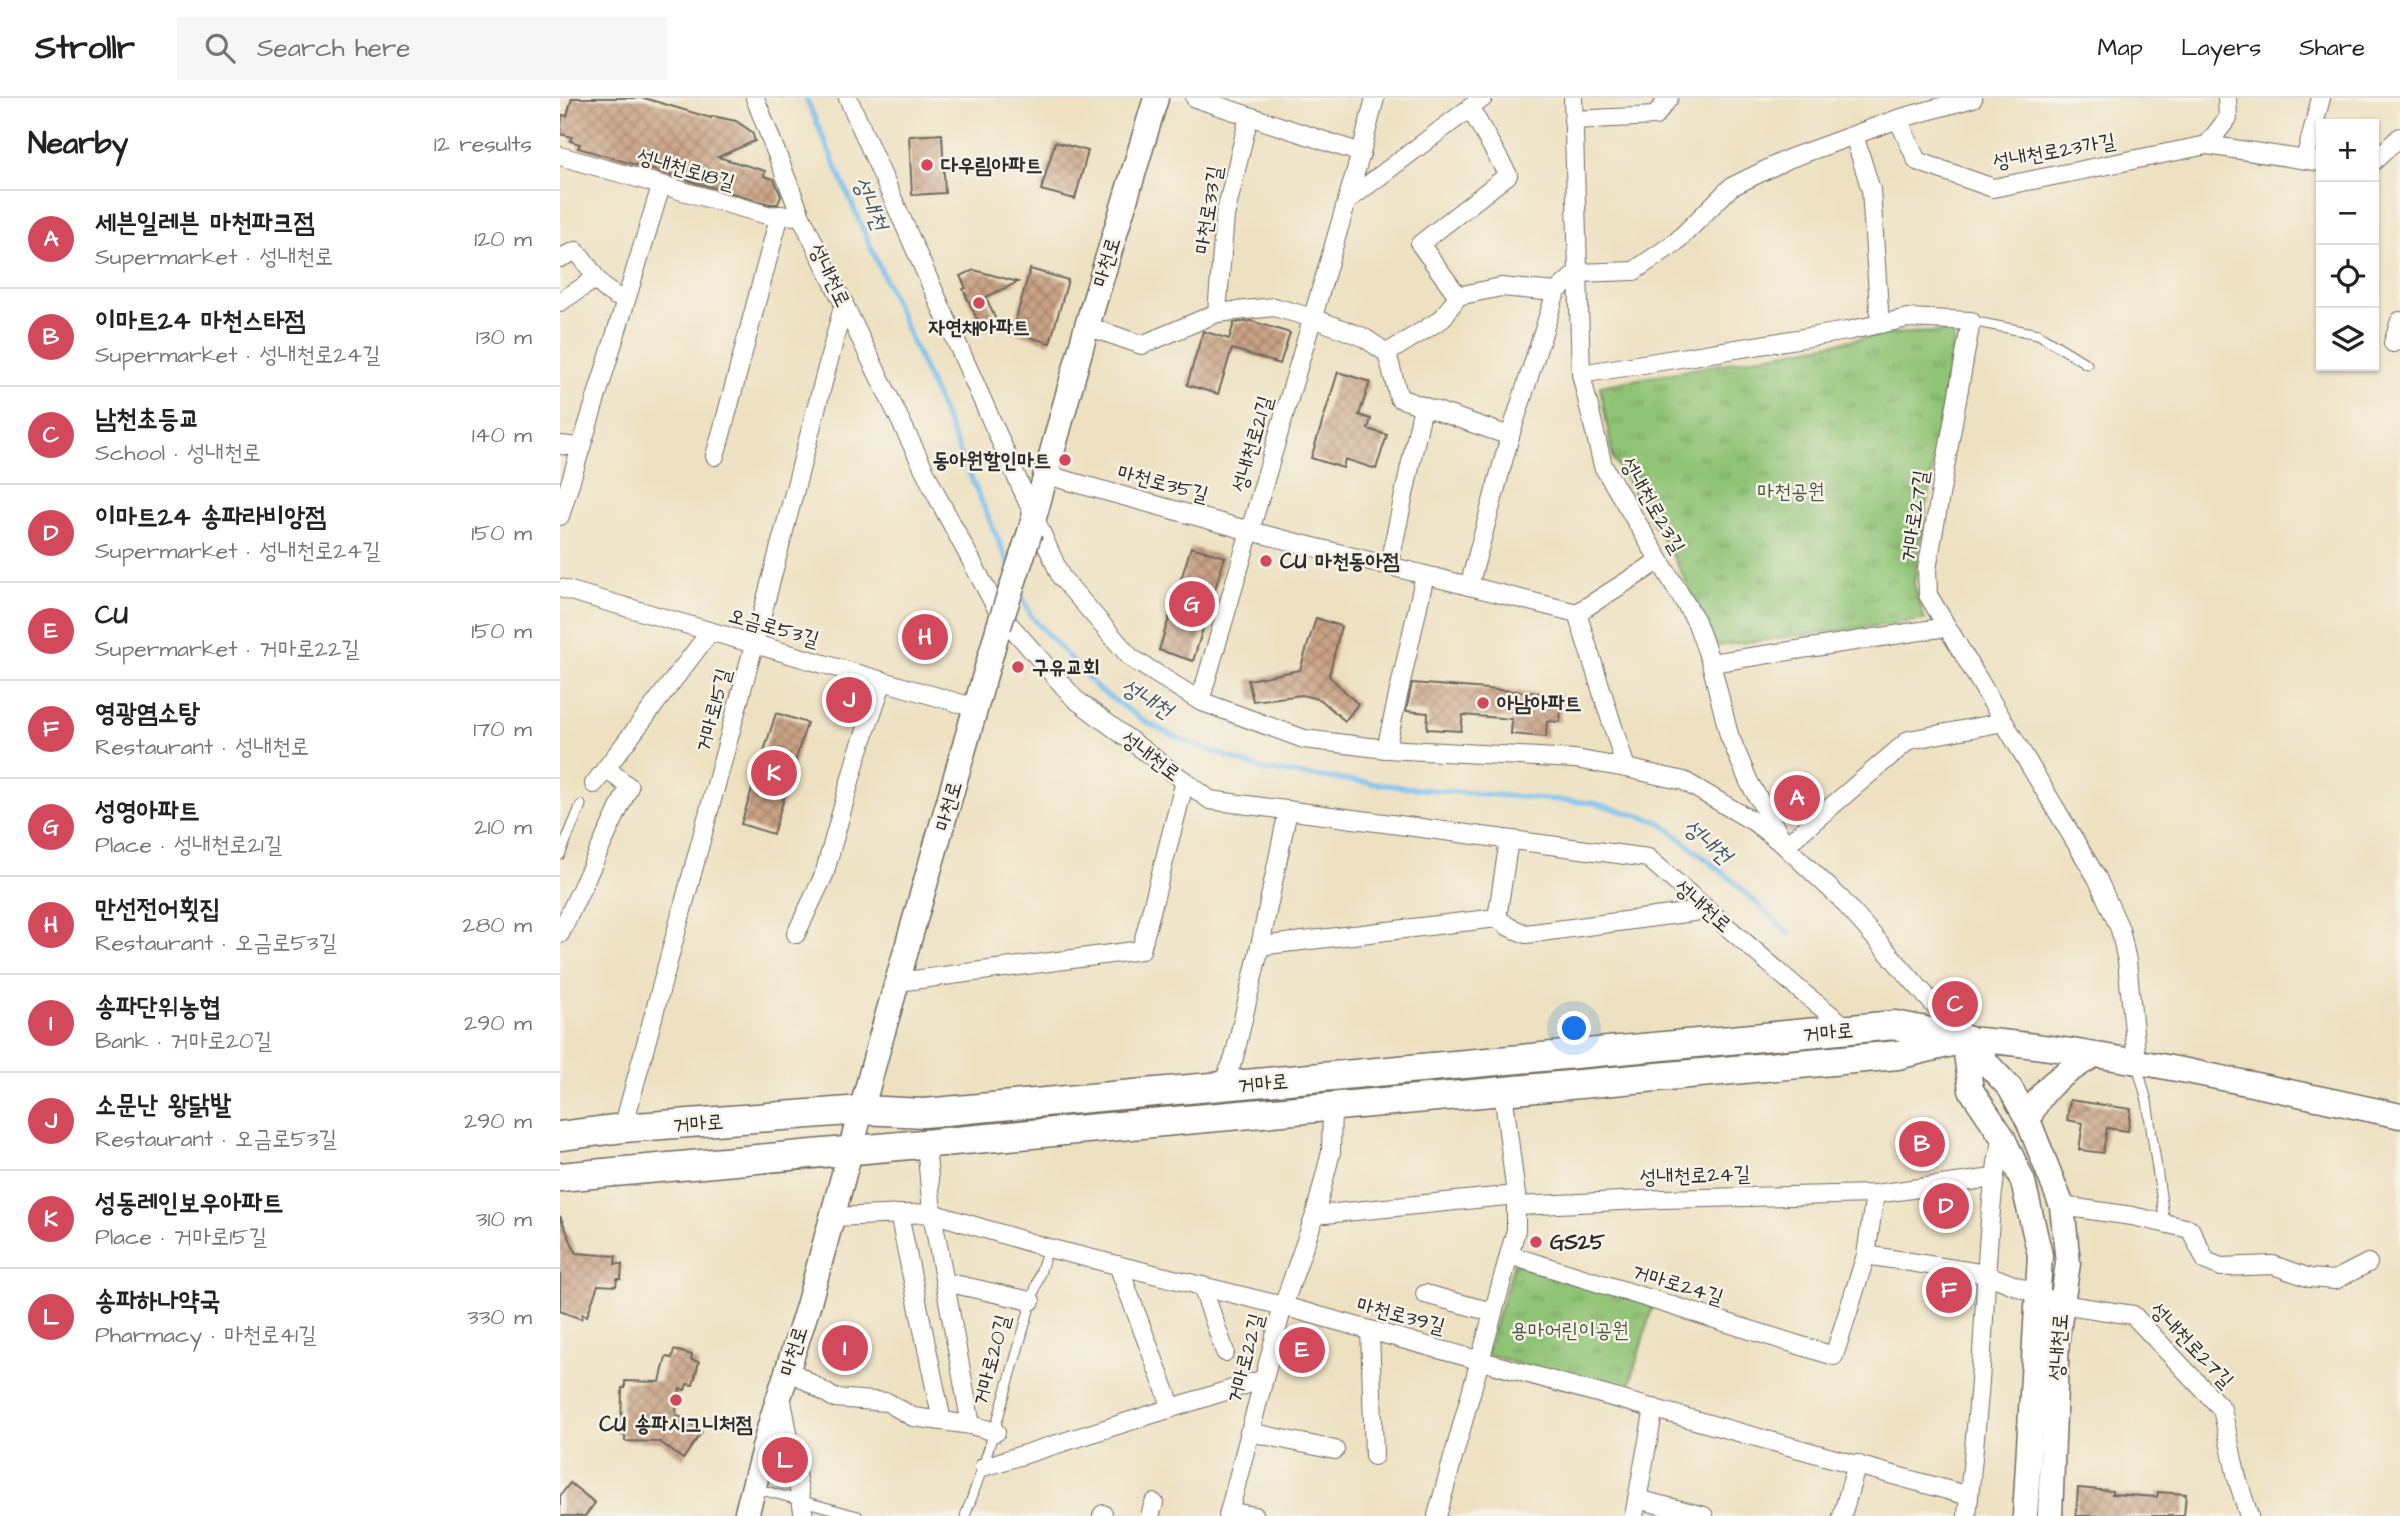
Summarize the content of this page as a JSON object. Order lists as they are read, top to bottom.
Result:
{
  "streets": {
    "main road": ["거마로"],
    "street": [
      "성내천로23가길",
      "성내천로18길",
      "마천로33길",
      "마천로",
      "성내천로",
      "성내천로21길",
      "마천로35길",
      "성내천로23길",
      "거마로27길",
      "오금로53길",
      "거마로15길",
      "성내천로24길",
      "거마로24길",
      "마천로39길",
      "성내천로27길",
      "거마로22길",
      "거마로20길"
    ]
  },
  "crossings": [
    ["성내천로18길", "성내천로"],
    ["마천로", "성내천로"],
    ["마천로", "마천로35길"],
    ["마천로", "오금로53길"],
    ["마천로", "거마로"],
    ["마천로", "마천로39길"],
    ["마천로", "거마로20길"],
    ["성내천로", "성내천로21길"],
    ["성내천로", "성내천로23길"],
    ["성내천로", "거마로15길"],
    ["성내천로", "거마로"],
    ["성내천로", "성내천로27길"],
    ["성내천로21길", "마천로35길"],
    ["거마로27길", "거마로"],
    ["오금로53길", "거마로15길"],
    ["거마로15길", "거마로"],
    ["거마로", "거마로22길"],
    ["성내천로24길", "거마로22길"],
    ["마천로39길", "거마로22길"],
    ["마천로39길", "거마로20길"]
  ],
  "water": ["성내천"],
  "parks": ["마천공원", "용마어린이공원"],
  "places": [
    "다우림아파트",
    "자연채아파트",
    "동아원할인마트",
    "CU 마천동아점",
    "구유교회",
    "아남아파트",
    "GS25",
    "CU 송파시그니처점"
  ],
  "page": {
    "header": "Strollr",
    "search": "Search here",
    "nav": ["Map", "Layers", "Share"],
    "heading": ["Nearby", "12 results"],
    "map_buttons": ["+", "−"],
    "list": [
      {
        "mark": "A",
        "name": "세븐일레븐 마천파크점",
        "note": "Supermarket · 성내천로",
        "value": "120 m"
      },
      {
        "mark": "B",
        "name": "이마트24 마천스타점",
        "note": "Supermarket · 성내천로24길",
        "value": "130 m"
      },
      {
        "mark": "C",
        "name": "남천초등교",
        "note": "School · 성내천로",
        "value": "140 m"
      },
      {
        "mark": "D",
        "name": "이마트24 송파라비앙점",
        "note": "Supermarket · 성내천로24길",
        "value": "150 m"
      },
      {
        "mark": "E",
        "name": "CU",
        "note": "Supermarket · 거마로22길",
        "value": "150 m"
      },
      {
        "mark": "F",
        "name": "영광염소탕",
        "note": "Restaurant · 성내천로",
        "value": "170 m"
      },
      {
        "mark": "G",
        "name": "성영아파트",
        "note": "Place · 성내천로21길",
        "value": "210 m"
      },
      {
        "mark": "H",
        "name": "만선전어횟집",
        "note": "Restaurant · 오금로53길",
        "value": "280 m"
      },
      {
        "mark": "I",
        "name": "송파단위농협",
        "note": "Bank · 거마로20길",
        "value": "290 m"
      },
      {
        "mark": "J",
        "name": "소문난 왕닭발",
        "note": "Restaurant · 오금로53길",
        "value": "290 m"
      },
      {
        "mark": "K",
        "name": "성동레인보우아파트",
        "note": "Place · 거마로15길",
        "value": "310 m"
      },
      {
        "mark": "L",
        "name": "송파하나약국",
        "note": "Pharmacy · 마천로41길",
        "value": "330 m"
      }
    ],
    "pins": [
      "G",
      "H",
      "J",
      "K",
      "A",
      "C",
      "B",
      "D",
      "F",
      "I",
      "E",
      "L"
    ]
  }
}
